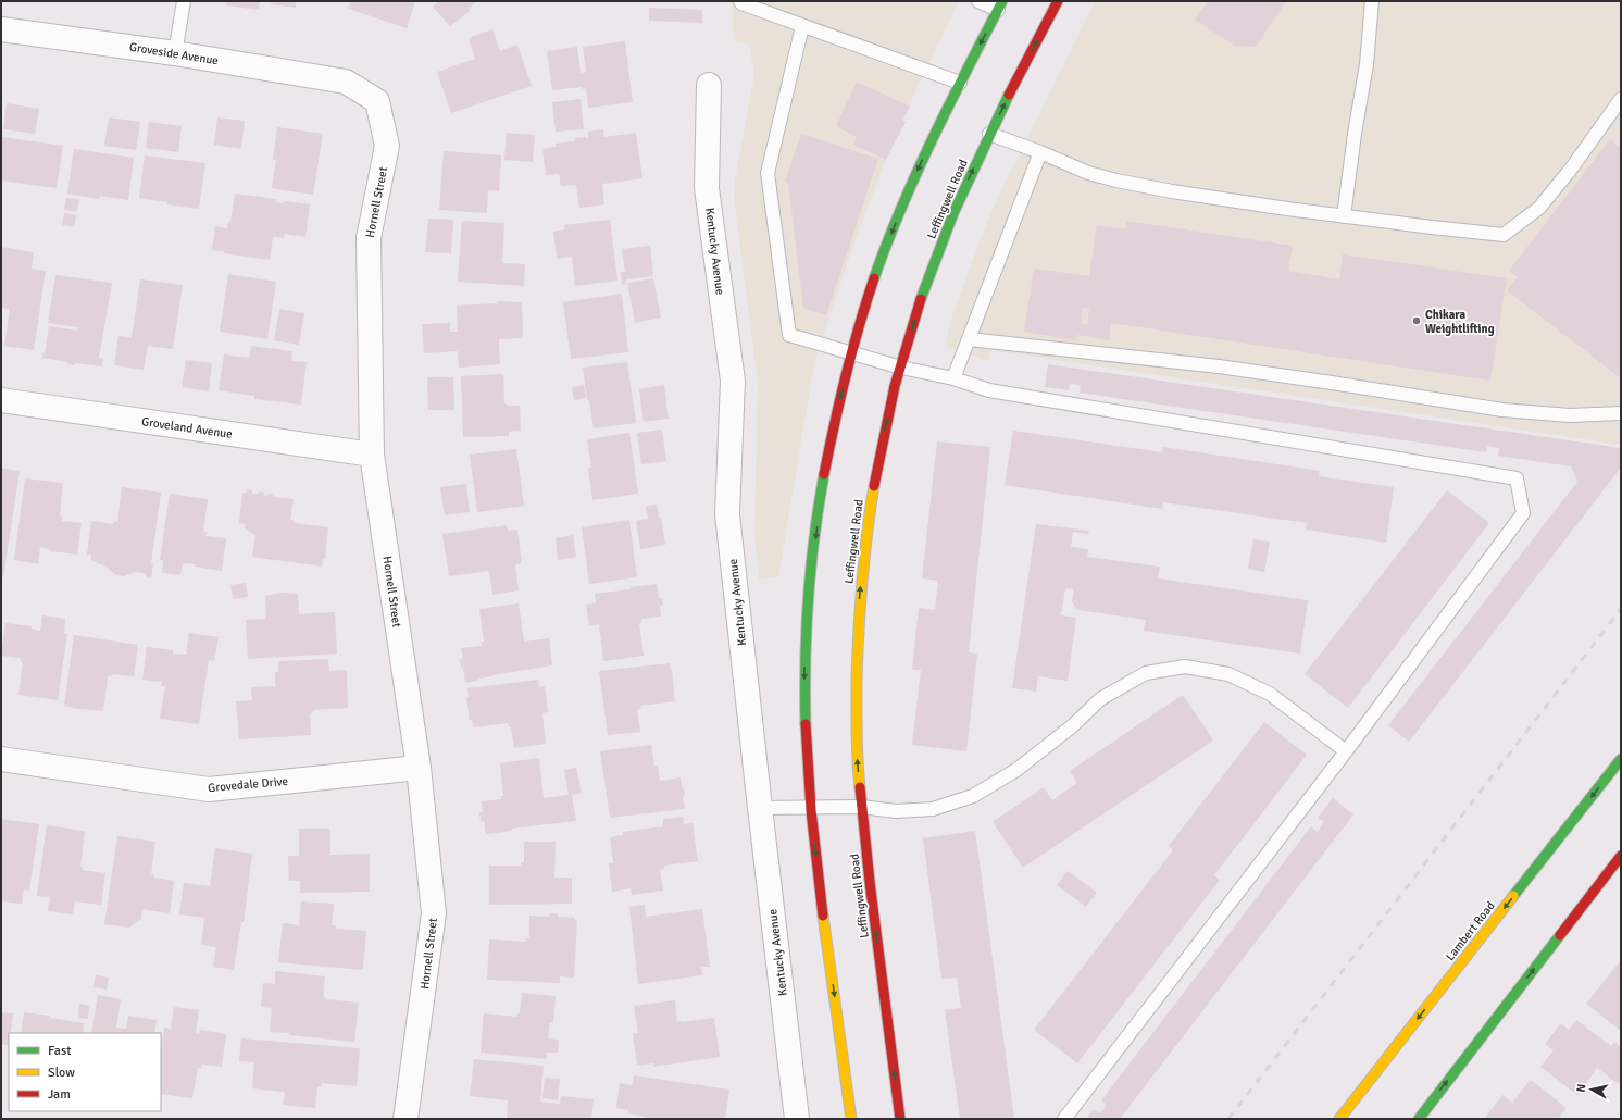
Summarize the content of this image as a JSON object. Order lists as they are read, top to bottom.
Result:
{
  "streets": {
    "main road": ["Leffingwell Road", "Lambert Road"],
    "street": [
      "Groveside Avenue",
      "Hornell Street",
      "Kentucky Avenue",
      "Groveland Avenue",
      "Grovedale Drive"
    ]
  },
  "crossings": [
    ["Groveside Avenue", "Hornell Street"],
    ["Hornell Street", "Groveland Avenue"],
    ["Hornell Street", "Grovedale Drive"]
  ],
  "places": ["Chikara Weightlifting"],
  "legend": ["Fast", "Slow", "Jam"],
  "north": "left"
}
